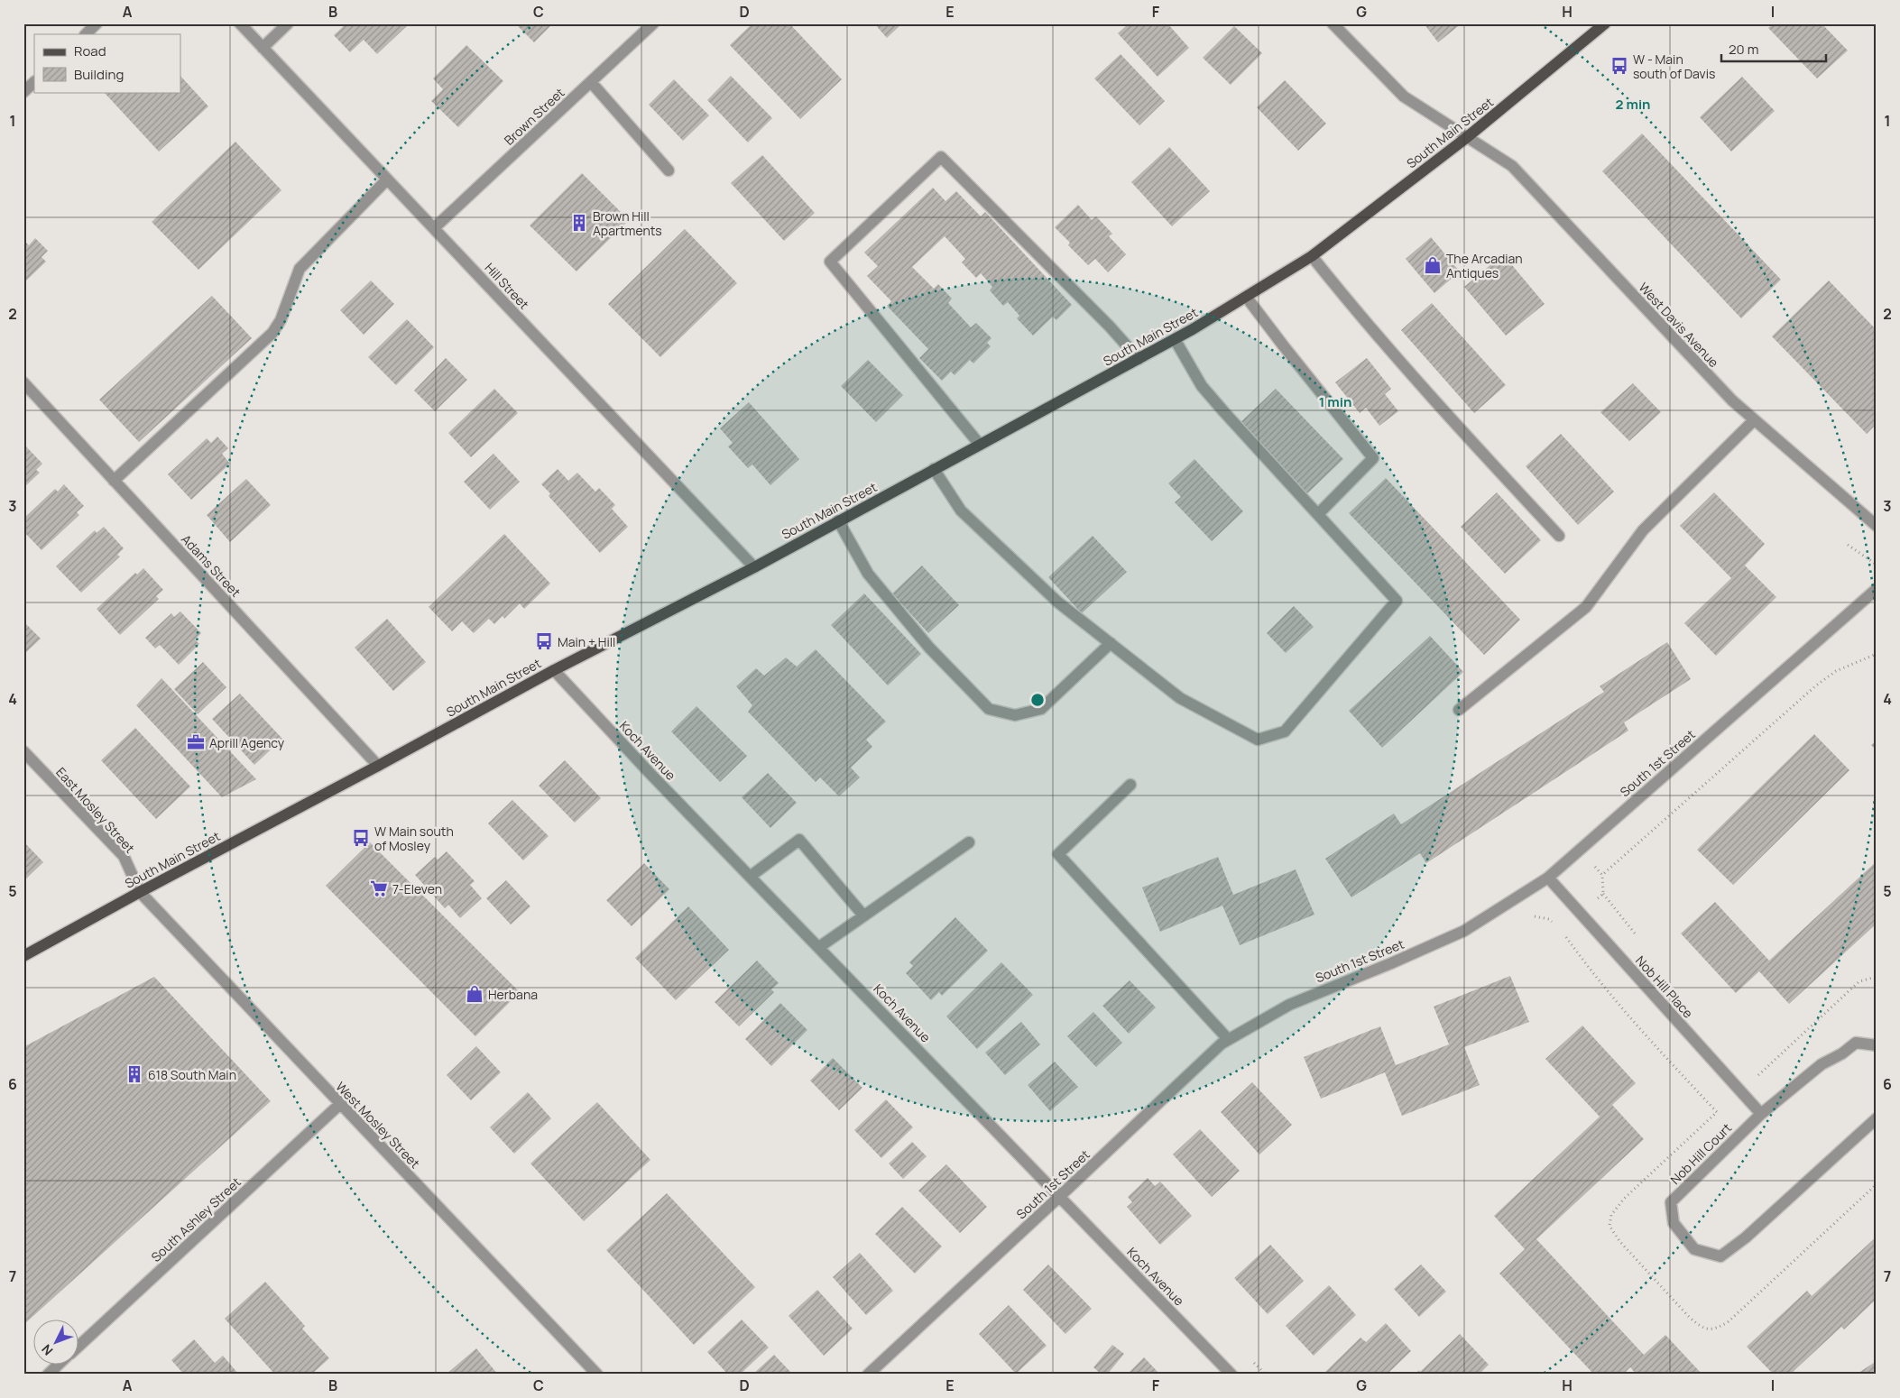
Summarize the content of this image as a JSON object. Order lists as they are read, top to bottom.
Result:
{
  "streets": {
    "main road": ["South Main Street"],
    "street": [
      "Brown Street",
      "Hill Street",
      "West Davis Avenue",
      "Adams Street",
      "Koch Avenue",
      "South 1st Street",
      "East Mosley Street",
      "Nob Hill Place",
      "West Mosley Street",
      "Nob Hill Court",
      "South Ashley Street"
    ]
  },
  "crossings": [
    ["Brown Street", "Hill Street"],
    ["South Main Street", "Hill Street"],
    ["South Main Street", "West Davis Avenue"],
    ["South Main Street", "Adams Street"],
    ["South Main Street", "Koch Avenue"],
    ["South Main Street", "East Mosley Street"],
    ["South Main Street", "West Mosley Street"],
    ["Koch Avenue", "South 1st Street"],
    ["South 1st Street", "Nob Hill Place"],
    ["East Mosley Street", "West Mosley Street"],
    ["Nob Hill Place", "Nob Hill Court"],
    ["West Mosley Street", "South Ashley Street"]
  ],
  "places": {
    "bus stop": ["W - Main south of Davis", "Main + Hill", "W Main south of Mosley"],
    "building": ["Brown Hill Apartments", "618 South Main"],
    "shop": ["The Arcadian Antiques", "Herbana"],
    "office": ["Aprill Agency"],
    "supermarket": ["7-Eleven"]
  },
  "legend": ["Road", "Building"],
  "scale_bar": "20 m",
  "north": "bottom left",
  "grid": {
    "columns": [
      "A",
      "B",
      "C",
      "D",
      "E",
      "F",
      "G",
      "H",
      "I"
    ],
    "rows": [
      "1",
      "2",
      "3",
      "4",
      "5",
      "6",
      "7"
    ]
  },
  "rings": ["2 min", "1 min"]
}
